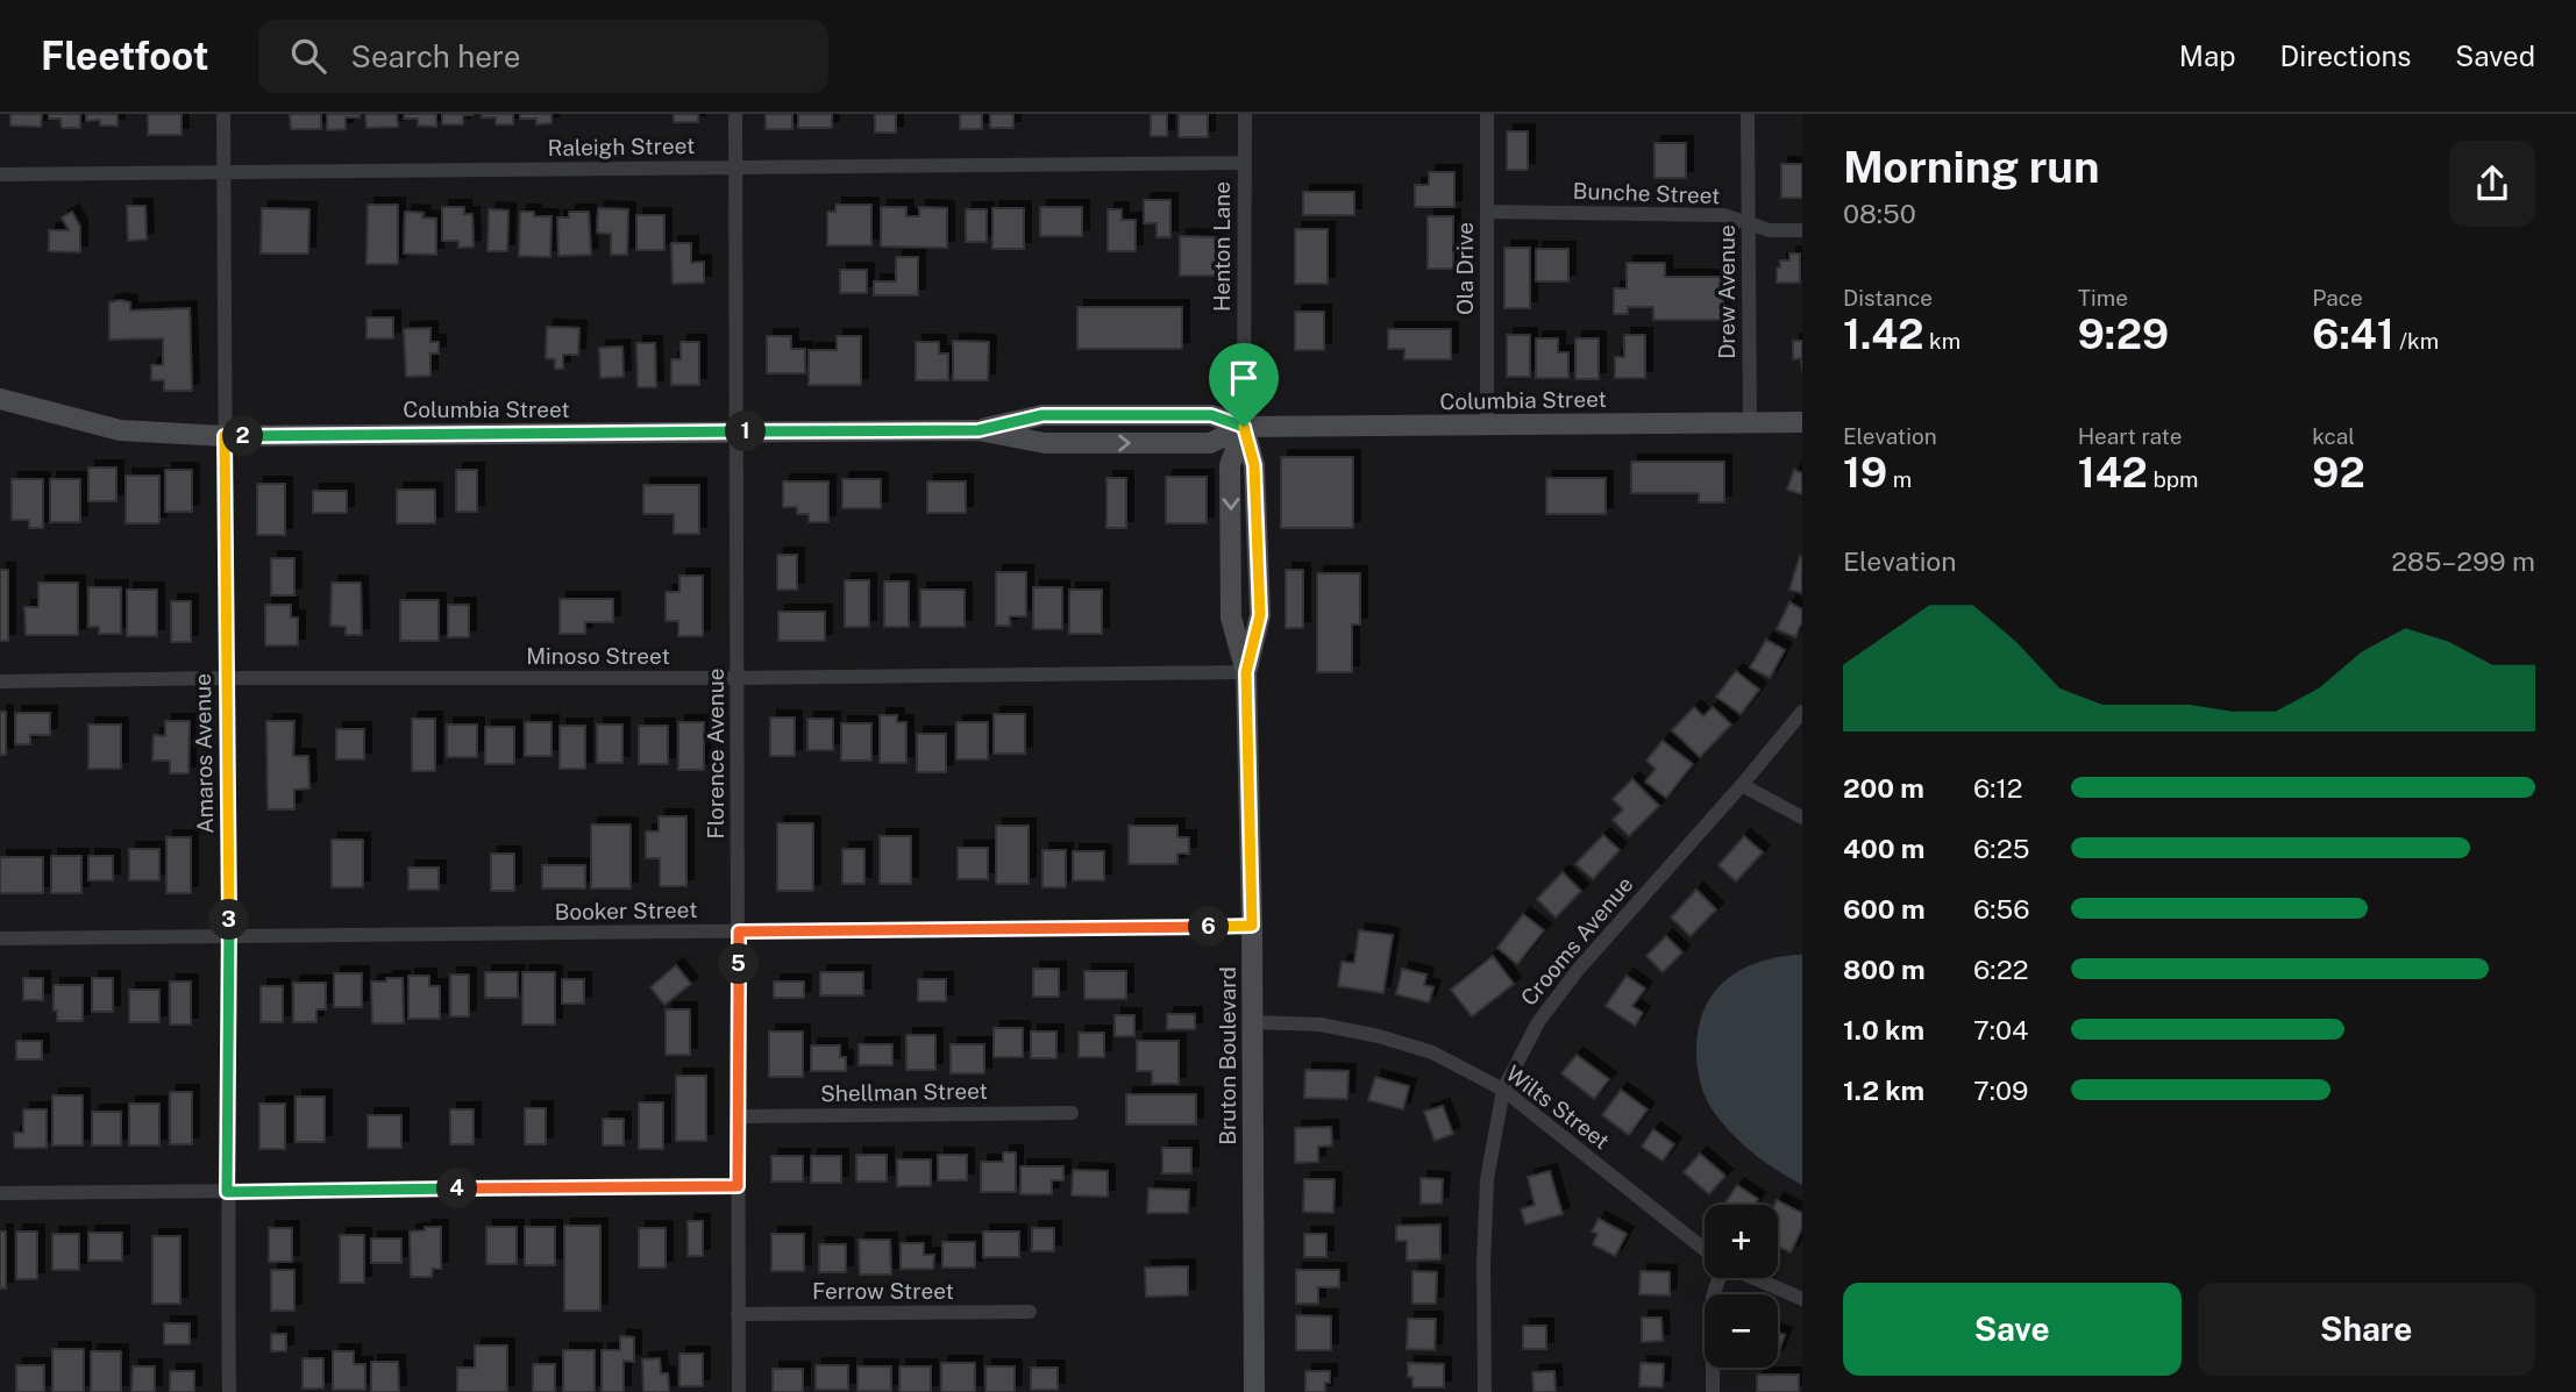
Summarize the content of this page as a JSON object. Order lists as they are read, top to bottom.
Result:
{
  "streets": {
    "street": [
      "Raleigh Street",
      "Bunche Street",
      "Henton Lane",
      "Ola Drive",
      "Drew Avenue",
      "Columbia Street",
      "Minoso Street",
      "Amaros Avenue",
      "Florence Avenue",
      "Booker Street",
      "Crooms Avenue",
      "Bruton Boulevard",
      "Shellman Street",
      "Wilts Street",
      "Ferrow Street"
    ]
  },
  "crossings": [
    ["Raleigh Street", "Henton Lane"],
    ["Raleigh Street", "Amaros Avenue"],
    ["Raleigh Street", "Florence Avenue"],
    ["Bunche Street", "Ola Drive"],
    ["Bunche Street", "Drew Avenue"],
    ["Henton Lane", "Columbia Street"],
    ["Henton Lane", "Bruton Boulevard"],
    ["Ola Drive", "Columbia Street"],
    ["Drew Avenue", "Columbia Street"],
    ["Columbia Street", "Amaros Avenue"],
    ["Columbia Street", "Florence Avenue"],
    ["Columbia Street", "Bruton Boulevard"],
    ["Minoso Street", "Amaros Avenue"],
    ["Minoso Street", "Florence Avenue"],
    ["Minoso Street", "Bruton Boulevard"],
    ["Amaros Avenue", "Booker Street"],
    ["Florence Avenue", "Booker Street"],
    ["Florence Avenue", "Shellman Street"],
    ["Florence Avenue", "Ferrow Street"],
    ["Booker Street", "Bruton Boulevard"],
    ["Crooms Avenue", "Wilts Street"],
    ["Bruton Boulevard", "Wilts Street"]
  ],
  "page": {
    "header": "Fleetfoot",
    "search": "Search here",
    "nav": ["Map", "Directions", "Saved"],
    "heading": ["Morning run", "08:50"],
    "stats": [
      ["Distance", "1.42 km"],
      ["Time", "9:29"],
      ["Pace", "6:41 /km"],
      ["Elevation", "19 m"],
      ["Heart rate", "142 bpm"],
      ["kcal", "92"]
    ],
    "pins": [
      "1",
      "2",
      "3",
      "6",
      "5",
      "4"
    ],
    "chart": ["Elevation", "285–299 m"],
    "list": [
      {
        "name": "200 m",
        "note": "6:12"
      },
      {
        "name": "400 m",
        "note": "6:25"
      },
      {
        "name": "600 m",
        "note": "6:56"
      },
      {
        "name": "800 m",
        "note": "6:22"
      },
      {
        "name": "1.0 km",
        "note": "7:04"
      },
      {
        "name": "1.2 km",
        "note": "7:09"
      }
    ],
    "map_buttons": ["+", "−"],
    "buttons": ["Save", "Share"]
  }
}
